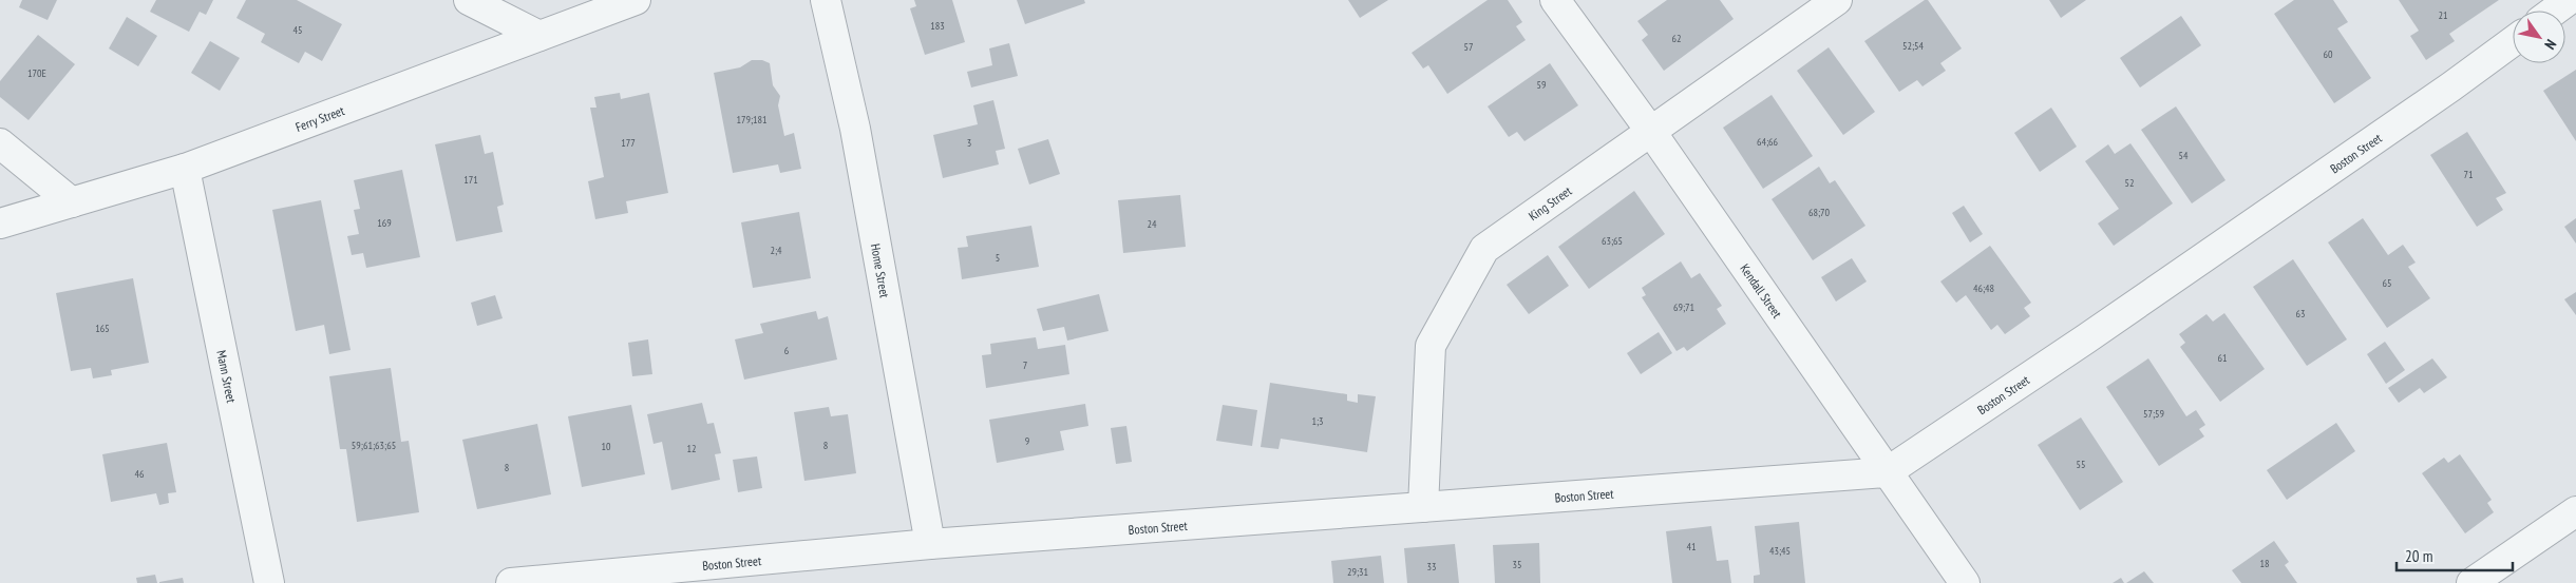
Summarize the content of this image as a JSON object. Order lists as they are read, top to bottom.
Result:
{
  "streets": {
    "street": [
      "Ferry Street",
      "Boston Street",
      "King Street",
      "Home Street",
      "Kendall Street",
      "Mann Street"
    ]
  },
  "crossings": [
    ["Ferry Street", "Mann Street"],
    ["Boston Street", "King Street"],
    ["Boston Street", "Home Street"],
    ["Boston Street", "Kendall Street"],
    ["King Street", "Kendall Street"]
  ],
  "house_numbers": [
    "21",
    "183",
    "45",
    "62",
    "52;54",
    "57",
    "60",
    "170E",
    "59",
    "179;181",
    "64;66",
    "177",
    "3",
    "54",
    "71",
    "171",
    "52",
    "68;70",
    "169",
    "24",
    "63;65",
    "2;4",
    "5",
    "65",
    "46;48",
    "69;71",
    "63",
    "165",
    "6",
    "61",
    "7",
    "57;59",
    "1;3",
    "9",
    "59;61;63;65",
    "8",
    "10",
    "12",
    "55",
    "8",
    "46",
    "41",
    "43;45",
    "18",
    "35",
    "33",
    "29;31"
  ],
  "scale_bar": "20 m",
  "north": "bottom right"
}
